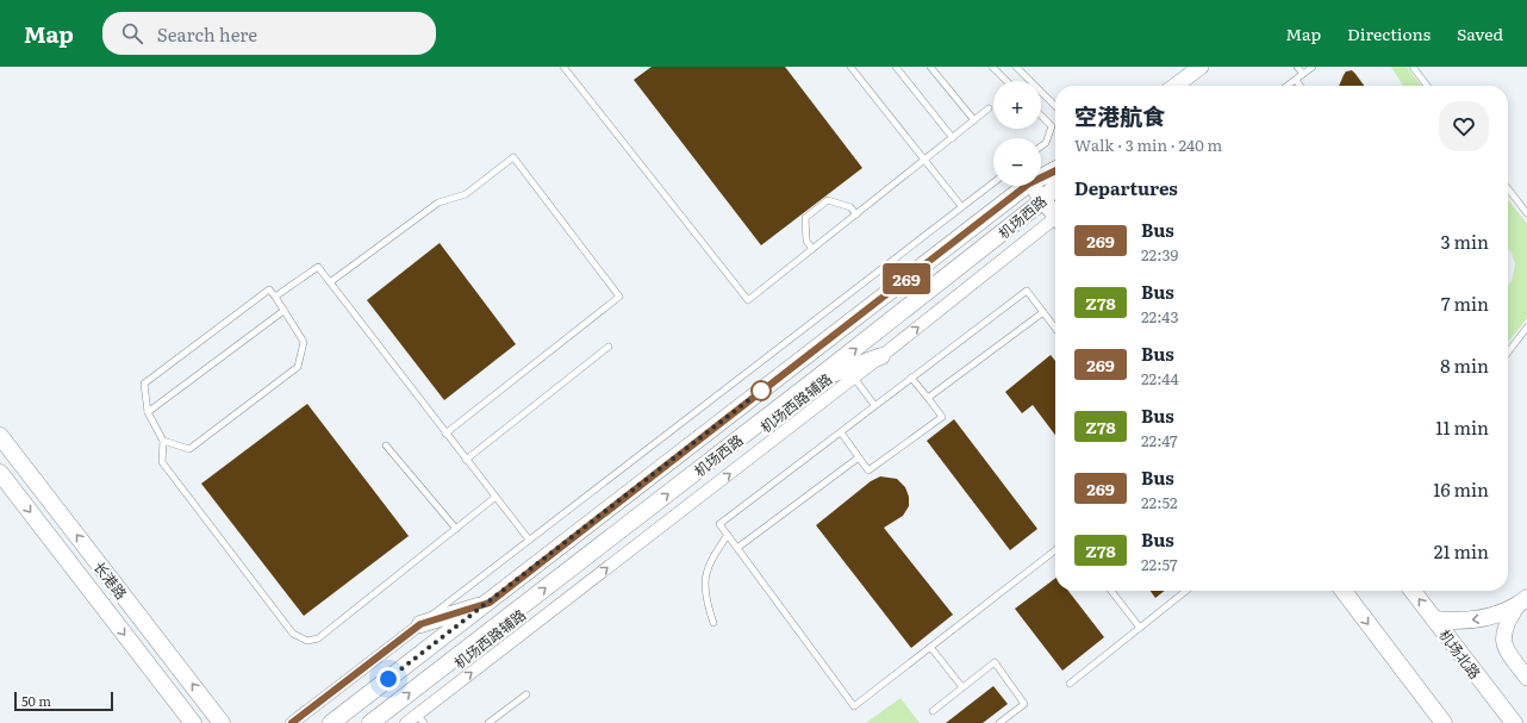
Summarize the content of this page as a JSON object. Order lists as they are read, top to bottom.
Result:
{
  "streets": {
    "main road": ["机场西路", "长港路", "机场北路"],
    "street": ["机场西路辅路"]
  },
  "one_way": ["机场西路辅路"],
  "lines": ["bus line 269"],
  "scale_bar": "50 m",
  "page": {
    "header": "Map",
    "search": "Search here",
    "nav": ["Map", "Directions", "Saved"],
    "on_map": "269",
    "map_buttons": ["+", "−"],
    "heading": [
      ["空港航食", "Walk · 3 min · 240 m"],
      "Departures"
    ],
    "list": [
      {
        "mark": "269",
        "name": "Bus",
        "note": "22:39",
        "value": "3 min"
      },
      {
        "mark": "Z78",
        "name": "Bus",
        "note": "22:43",
        "value": "7 min"
      },
      {
        "mark": "269",
        "name": "Bus",
        "note": "22:44",
        "value": "8 min"
      },
      {
        "mark": "Z78",
        "name": "Bus",
        "note": "22:47",
        "value": "11 min"
      },
      {
        "mark": "269",
        "name": "Bus",
        "note": "22:52",
        "value": "16 min"
      },
      {
        "mark": "Z78",
        "name": "Bus",
        "note": "22:57",
        "value": "21 min"
      }
    ],
    "scale": "50 m"
  }
}
